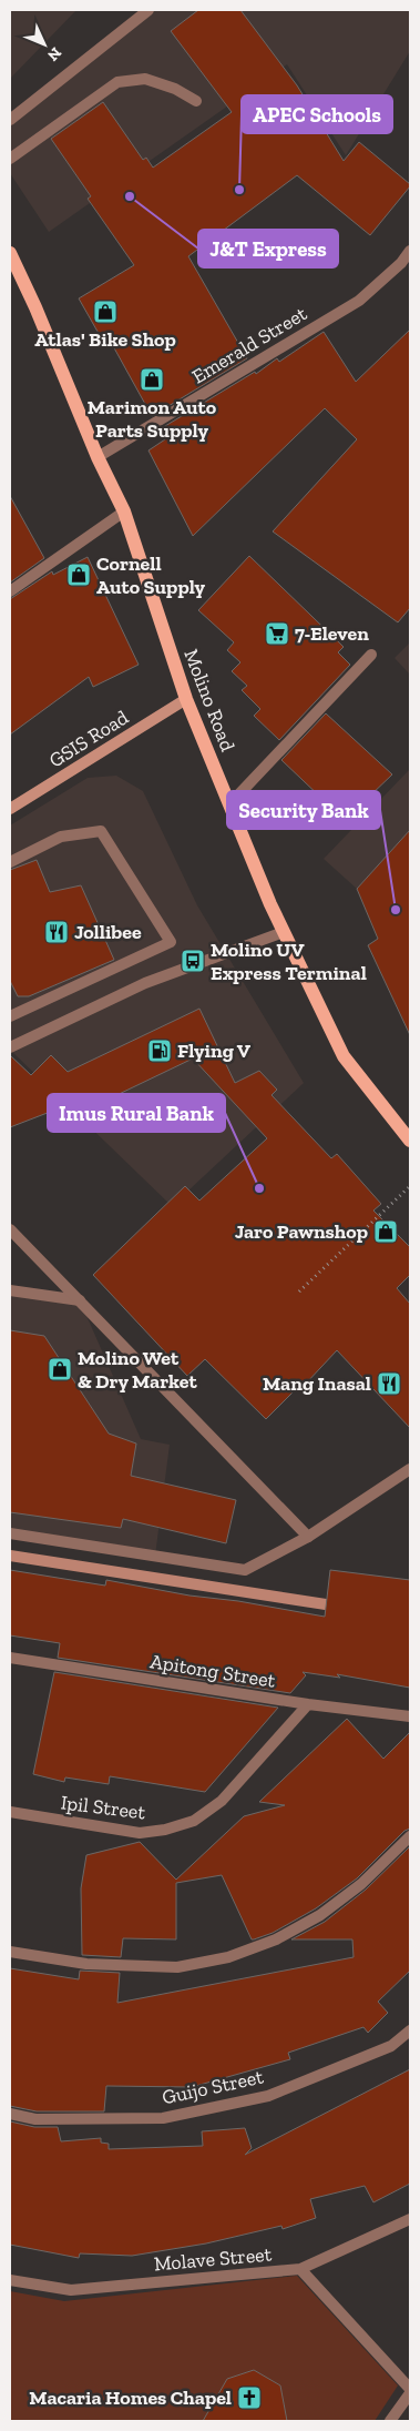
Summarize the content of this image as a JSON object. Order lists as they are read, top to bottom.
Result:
{
  "streets": {
    "main road": ["Molino Road", "GSIS Road"],
    "street": [
      "Emerald Street",
      "Apitong Street",
      "Ipil Street",
      "Guijo Street",
      "Molave Street"
    ]
  },
  "crossings": [
    ["Emerald Street", "Molino Road"],
    ["Molino Road", "GSIS Road"],
    ["Apitong Street", "Ipil Street"]
  ],
  "places": {
    "other": [
      "APEC Schools",
      "J&T Express",
      "Security Bank",
      "Imus Rural Bank"
    ],
    "shop": [
      "Atlas' Bike Shop",
      "Marimon Auto Parts Supply",
      "Cornell Auto Supply",
      "Jaro Pawnshop",
      "Molino Wet & Dry Market"
    ],
    "supermarket": ["7-Eleven"],
    "restaurant": ["Jollibee", "Mang Inasal"],
    "bus stop": ["Molino UV Express Terminal"],
    "fuel station": ["Flying V"],
    "church": ["Macaria Homes Chapel"]
  },
  "north": "bottom right"
}
